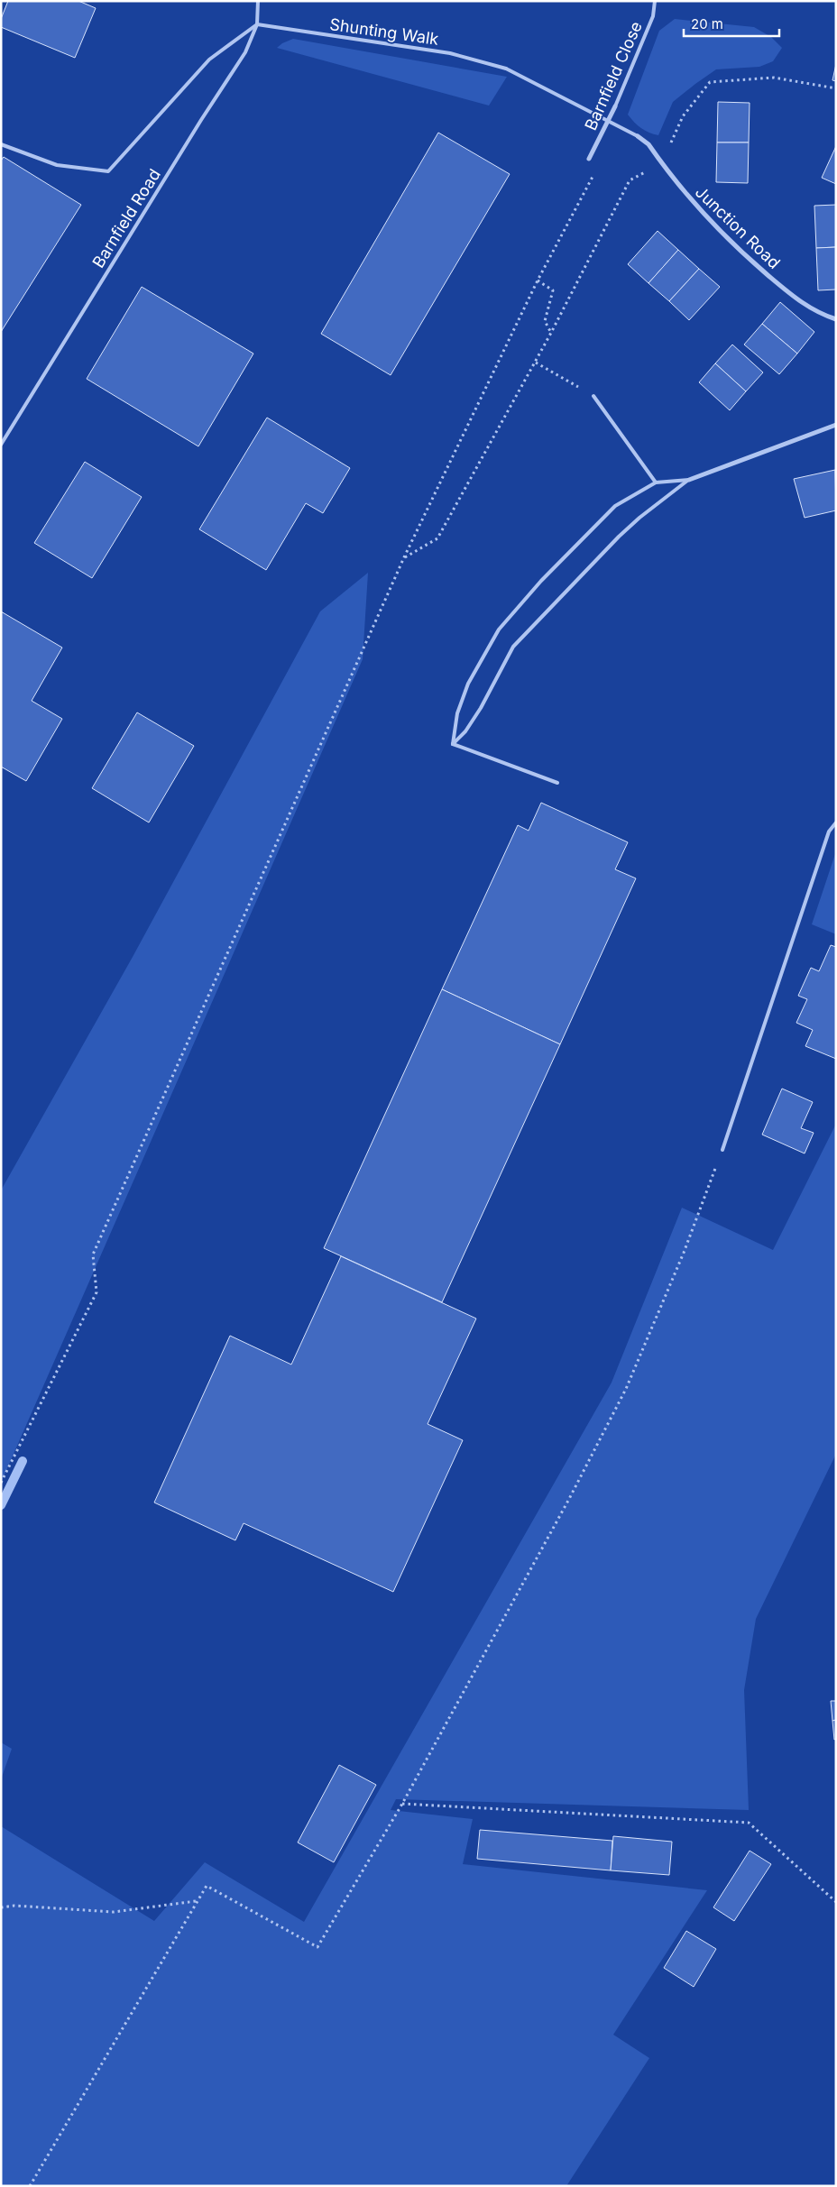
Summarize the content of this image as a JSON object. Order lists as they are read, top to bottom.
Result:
{
  "streets": {
    "street": ["Barnfield Close", "Junction Road"],
    "lane": ["Shunting Walk", "Barnfield Road"]
  },
  "crossings": [
    ["Shunting Walk", "Barnfield Road"],
    ["Shunting Walk", "Junction Road"]
  ],
  "scale_bar": "20 m"
}
